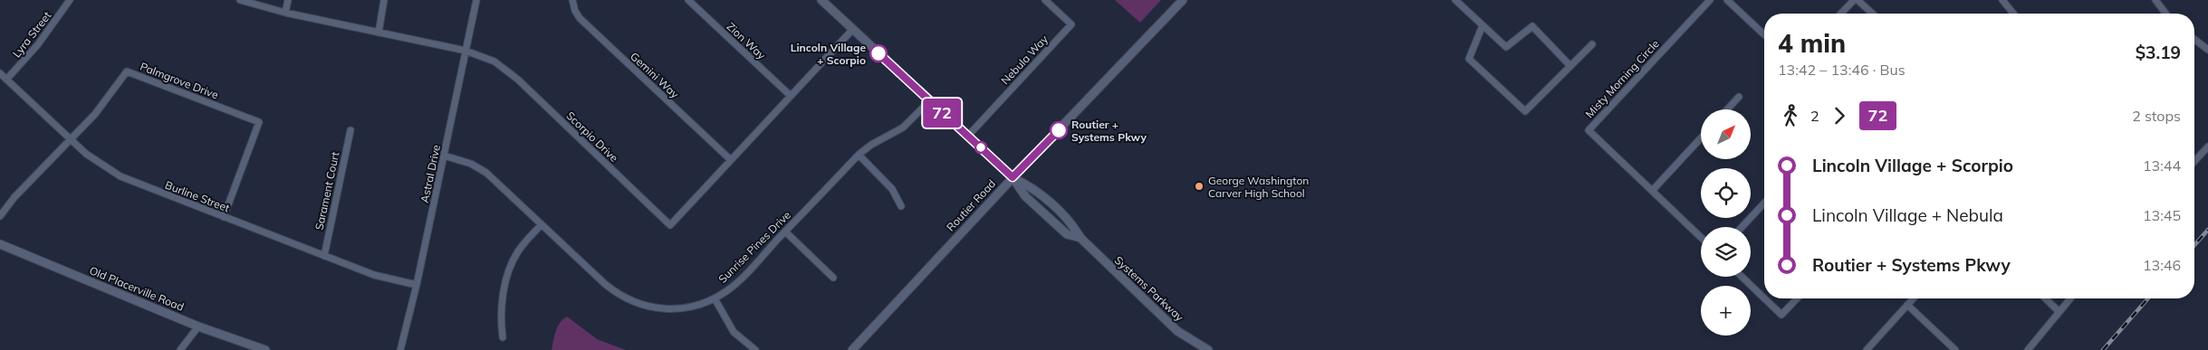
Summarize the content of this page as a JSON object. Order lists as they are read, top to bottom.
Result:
{
  "streets": {
    "street": [
      "Lyra Street",
      "Zion Way",
      "Nebula Way",
      "Gemini Way",
      "Misty Morning Circle",
      "Palmgrove Drive",
      "Scorpio Drive",
      "Astral Drive",
      "Sarament Court",
      "Burline Street",
      "Routier Road",
      "Sunrise Pines Drive",
      "Old Placerville Road",
      "Systems Parkway"
    ]
  },
  "crossings": [
    ["Lyra Street", "Burline Street"],
    ["Zion Way", "Scorpio Drive"],
    ["Nebula Way", "Systems Parkway"],
    ["Gemini Way", "Scorpio Drive"],
    ["Palmgrove Drive", "Burline Street"],
    ["Scorpio Drive", "Astral Drive"],
    ["Scorpio Drive", "Systems Parkway"],
    ["Astral Drive", "Burline Street"],
    ["Astral Drive", "Sunrise Pines Drive"],
    ["Sarament Court", "Burline Street"],
    ["Routier Road", "Systems Parkway"],
    ["Sunrise Pines Drive", "Systems Parkway"]
  ],
  "places": ["Lincoln Village + Scorpio", "Routier + Systems Pkwy", "George Washington Carver High School"],
  "lines": ["bus line 72"],
  "north": "top right",
  "page": {
    "on_map": "72",
    "heading": ["4 min", "13:42 – 13:46 · Bus", "$3.19"],
    "legs": ["2", "72", "2 stops"],
    "map_buttons": "+",
    "list": [
      {
        "name": "Lincoln Village + Scorpio",
        "value": "13:44"
      },
      {
        "name": "Lincoln Village + Nebula",
        "value": "13:45"
      },
      {
        "name": "Routier + Systems Pkwy",
        "value": "13:46"
      }
    ]
  }
}
